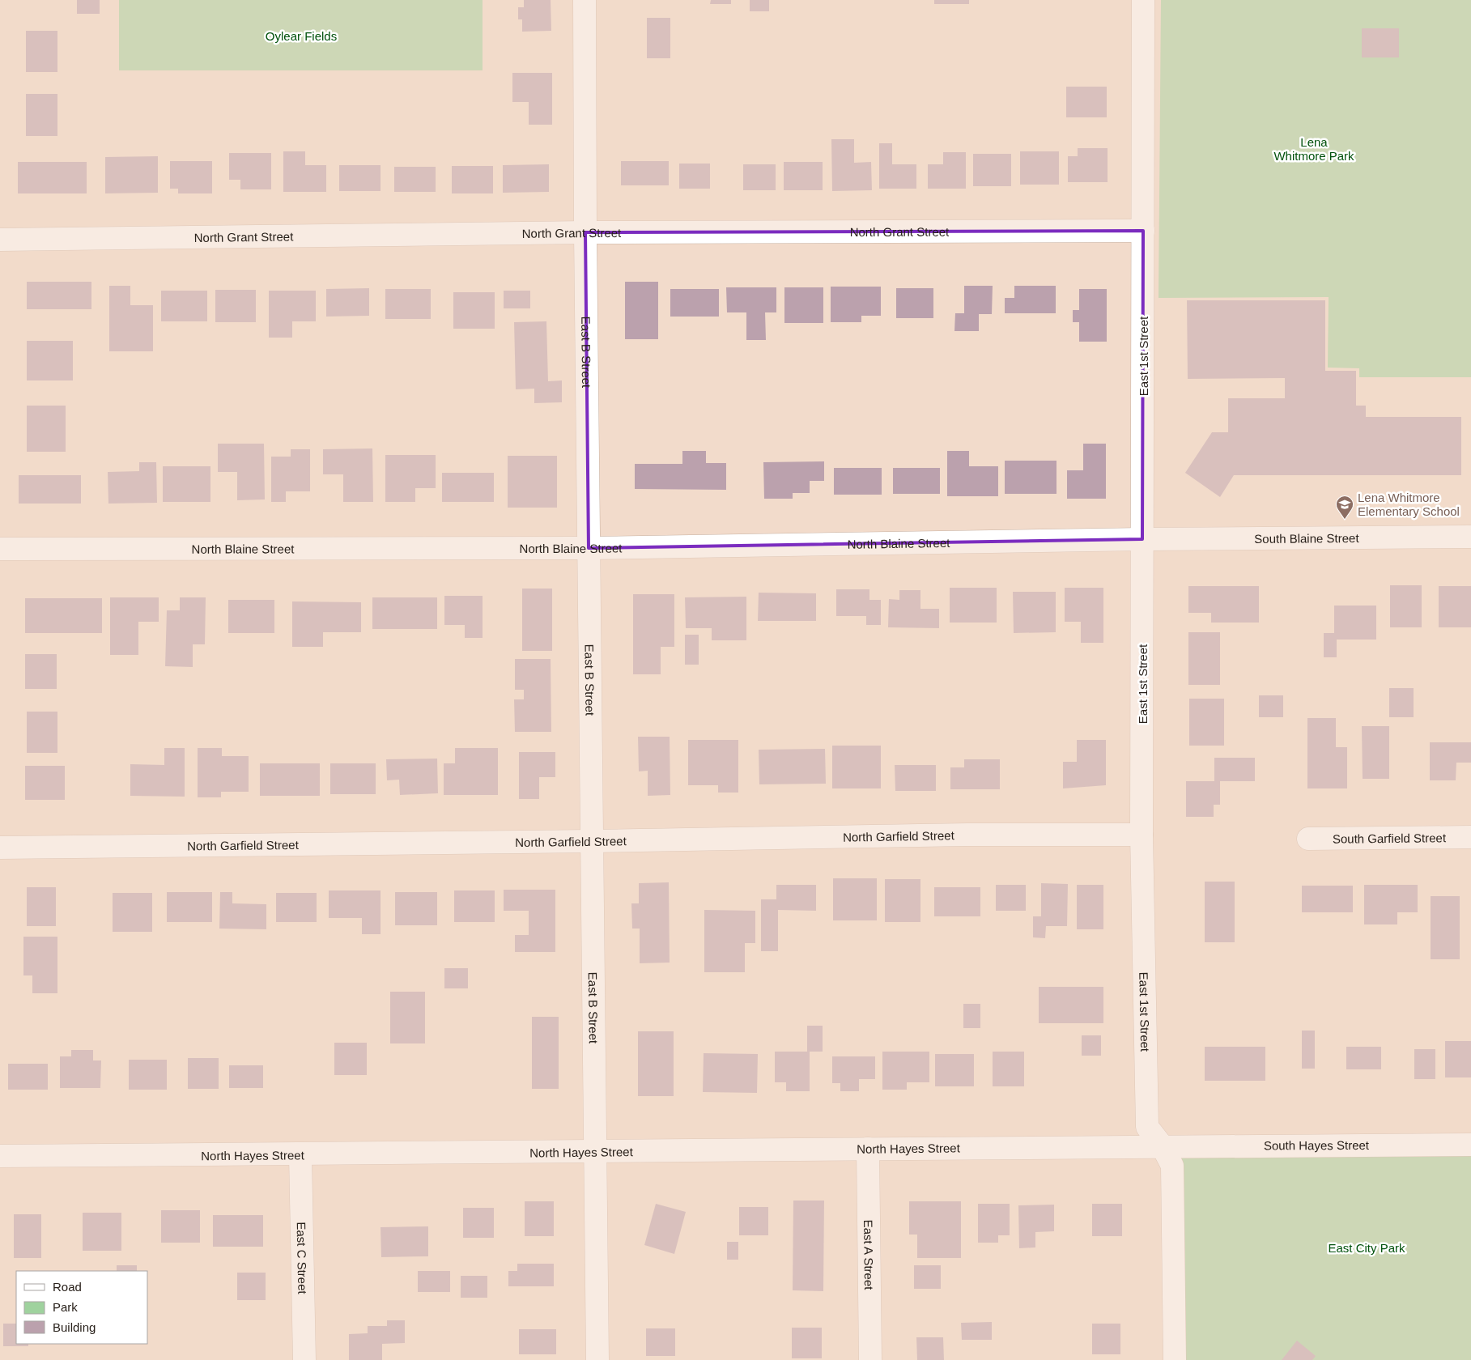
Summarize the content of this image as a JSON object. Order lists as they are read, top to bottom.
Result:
{
  "streets": {
    "street": [
      "North Grant Street",
      "East B Street",
      "East 1st Street",
      "South Blaine Street",
      "North Blaine Street",
      "North Garfield Street",
      "South Garfield Street",
      "South Hayes Street",
      "North Hayes Street",
      "East A Street",
      "East C Street"
    ]
  },
  "crossings": [
    ["North Grant Street", "East B Street"],
    ["North Grant Street", "East 1st Street"],
    ["East B Street", "North Blaine Street"],
    ["East B Street", "North Garfield Street"],
    ["East B Street", "North Hayes Street"],
    ["East 1st Street", "South Blaine Street"],
    ["East 1st Street", "North Blaine Street"],
    ["East 1st Street", "North Garfield Street"],
    ["East 1st Street", "South Hayes Street"],
    ["East 1st Street", "North Hayes Street"],
    ["South Blaine Street", "North Blaine Street"],
    ["South Hayes Street", "North Hayes Street"],
    ["North Hayes Street", "East A Street"],
    ["North Hayes Street", "East C Street"]
  ],
  "parks": ["Oylear Fields", "Lena Whitmore Park", "East City Park"],
  "places": {
    "school or university": ["Lena Whitmore Elementary School"]
  },
  "legend": ["Road", "Park", "Building"]
}
